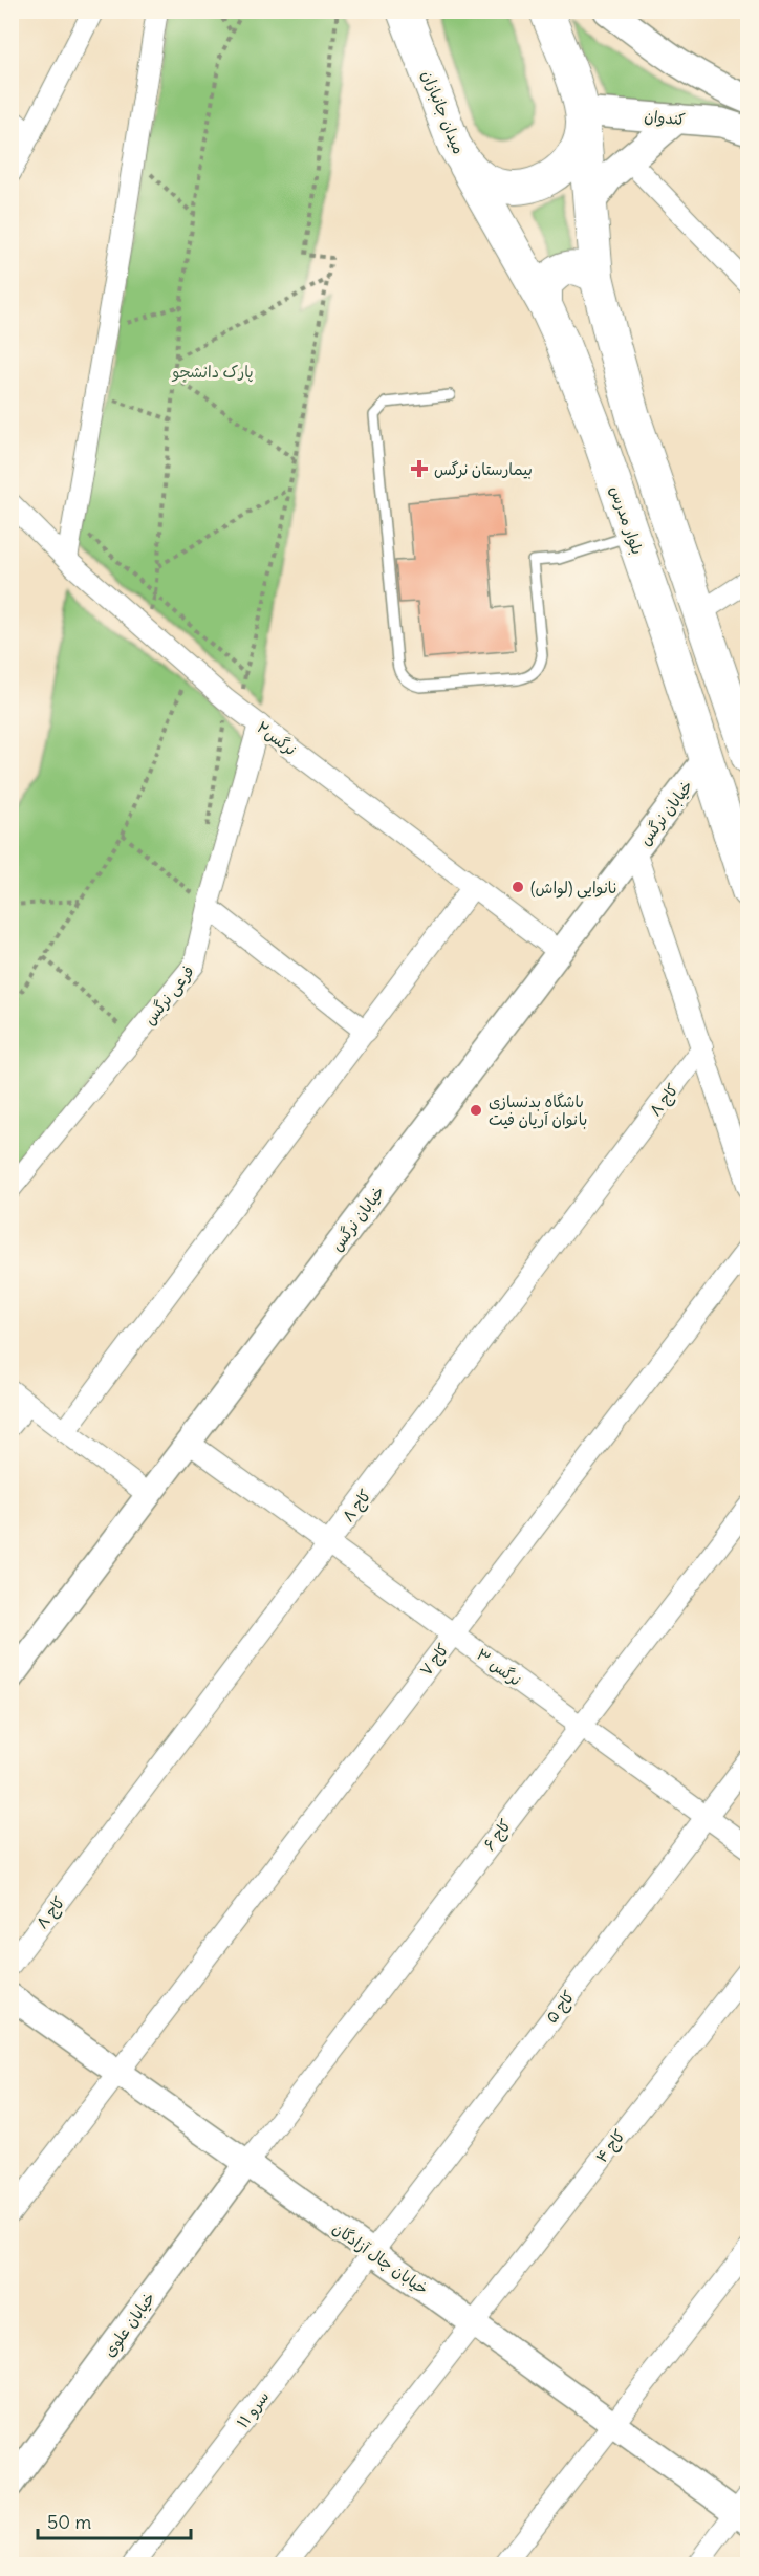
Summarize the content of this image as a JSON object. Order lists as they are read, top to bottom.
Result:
{
  "streets": {
    "highway": ["میدان جانبازان", "بلوار مدرس"],
    "main road": ["کندوان"],
    "street": [
      "نرگس۲",
      "خیابان نرگس",
      "فرعی نرگس",
      "کاج ۸",
      "کاج ۷",
      "نرگس ۳",
      "کاج ۶",
      "کاج ۵",
      "کاج ۴",
      "خیابان چال آزادگان",
      "خیابان علوی",
      "سرو ۱۱"
    ]
  },
  "crossings": [
    ["میدان جانبازان", "کندوان"],
    ["میدان جانبازان", "بلوار مدرس"],
    ["بلوار مدرس", "خیابان نرگس"],
    ["نرگس۲", "خیابان نرگس"],
    ["نرگس۲", "فرعی نرگس"],
    ["خیابان نرگس", "نرگس ۳"],
    ["کاج ۸", "نرگس ۳"],
    ["کاج ۷", "نرگس ۳"],
    ["کاج ۷", "خیابان چال آزادگان"],
    ["نرگس ۳", "کاج ۶"],
    ["نرگس ۳", "کاج ۵"],
    ["کاج ۶", "خیابان چال آزادگان"],
    ["کاج ۶", "خیابان علوی"],
    ["کاج ۵", "خیابان چال آزادگان"],
    ["کاج ۵", "سرو ۱۱"],
    ["کاج ۴", "خیابان چال آزادگان"],
    ["خیابان چال آزادگان", "خیابان علوی"],
    ["خیابان چال آزادگان", "سرو ۱۱"]
  ],
  "parks": ["پارک دانشجو"],
  "places": {
    "health": ["بیمارستان نرگس"],
    "other": ["نانوایی (لواش)", "باشگاه بدنسازی بانوان آریان فیت"]
  },
  "scale_bar": "50 m"
}
